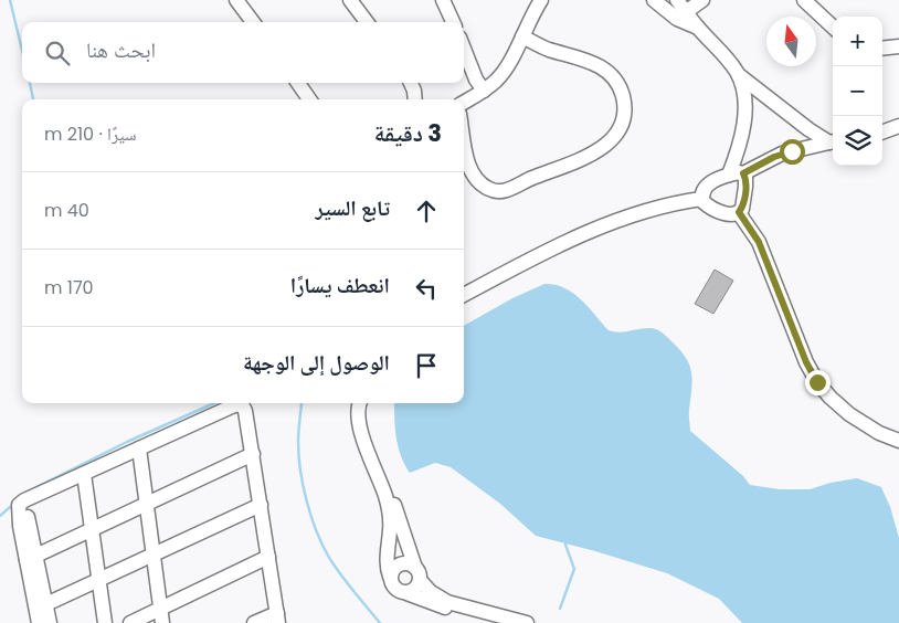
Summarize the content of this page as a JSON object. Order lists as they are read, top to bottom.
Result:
{
  "north": "top",
  "page": {
    "map_buttons": ["+", "−"],
    "search": "ابحث هنا",
    "heading": ["3 دقيقة", "سيرًا · 210 m"],
    "list": [
      ["تابع السير", "40 m"],
      ["انعطف يسارًا", "170 m"],
      "الوصول إلى الوجهة"
    ]
  }
}
